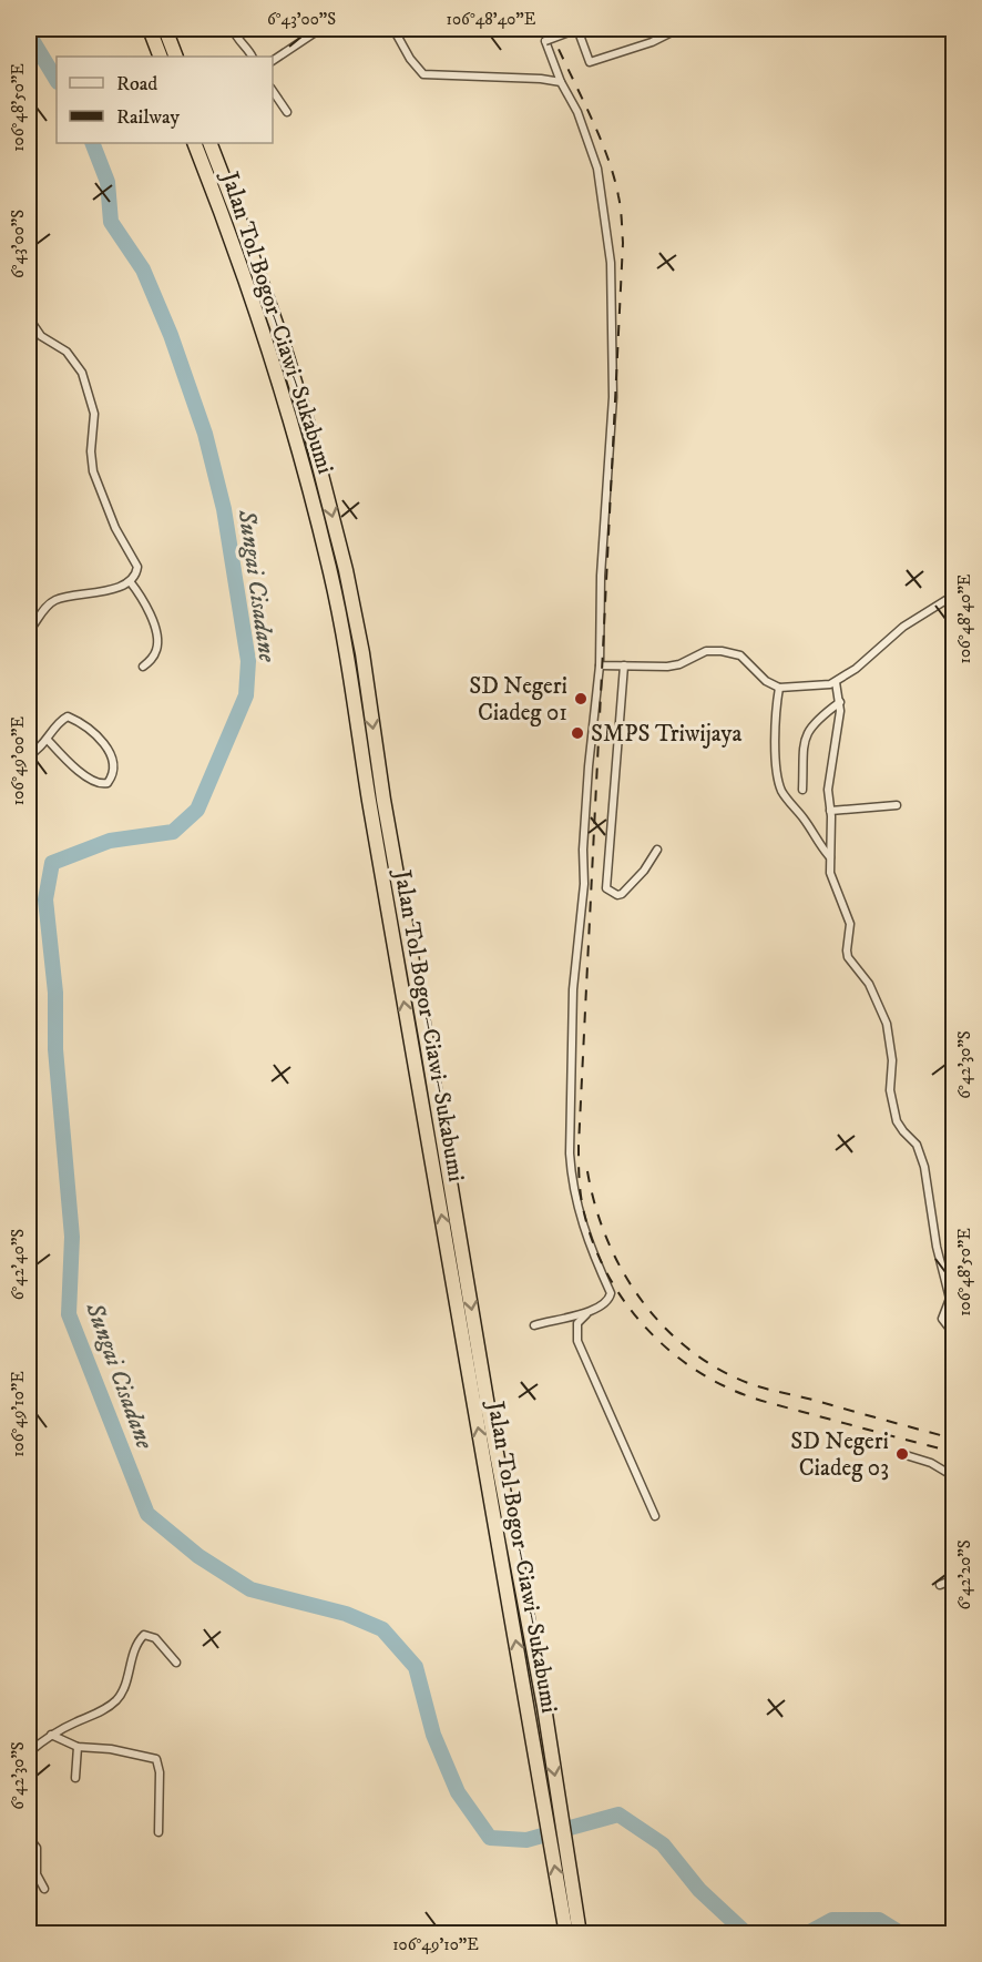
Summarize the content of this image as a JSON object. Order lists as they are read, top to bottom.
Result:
{
  "streets": {
    "highway": ["Jalan Tol Bogor–Ciawi–Sukabumi"]
  },
  "water": ["Sungai Cisadane"],
  "places": ["SD Negeri Ciadeg 01", "SMPS Triwijaya", "SD Negeri Ciadeg 03"],
  "legend": ["Road", "Railway"],
  "coordinates": [
    "6°43'00\"S",
    "106°48'40\"E",
    "106°48'50\"E",
    "106°49'00\"E",
    "6°42'30\"S",
    "6°42'40\"S",
    "106°49'10\"E",
    "6°42'20\"S"
  ]
}
